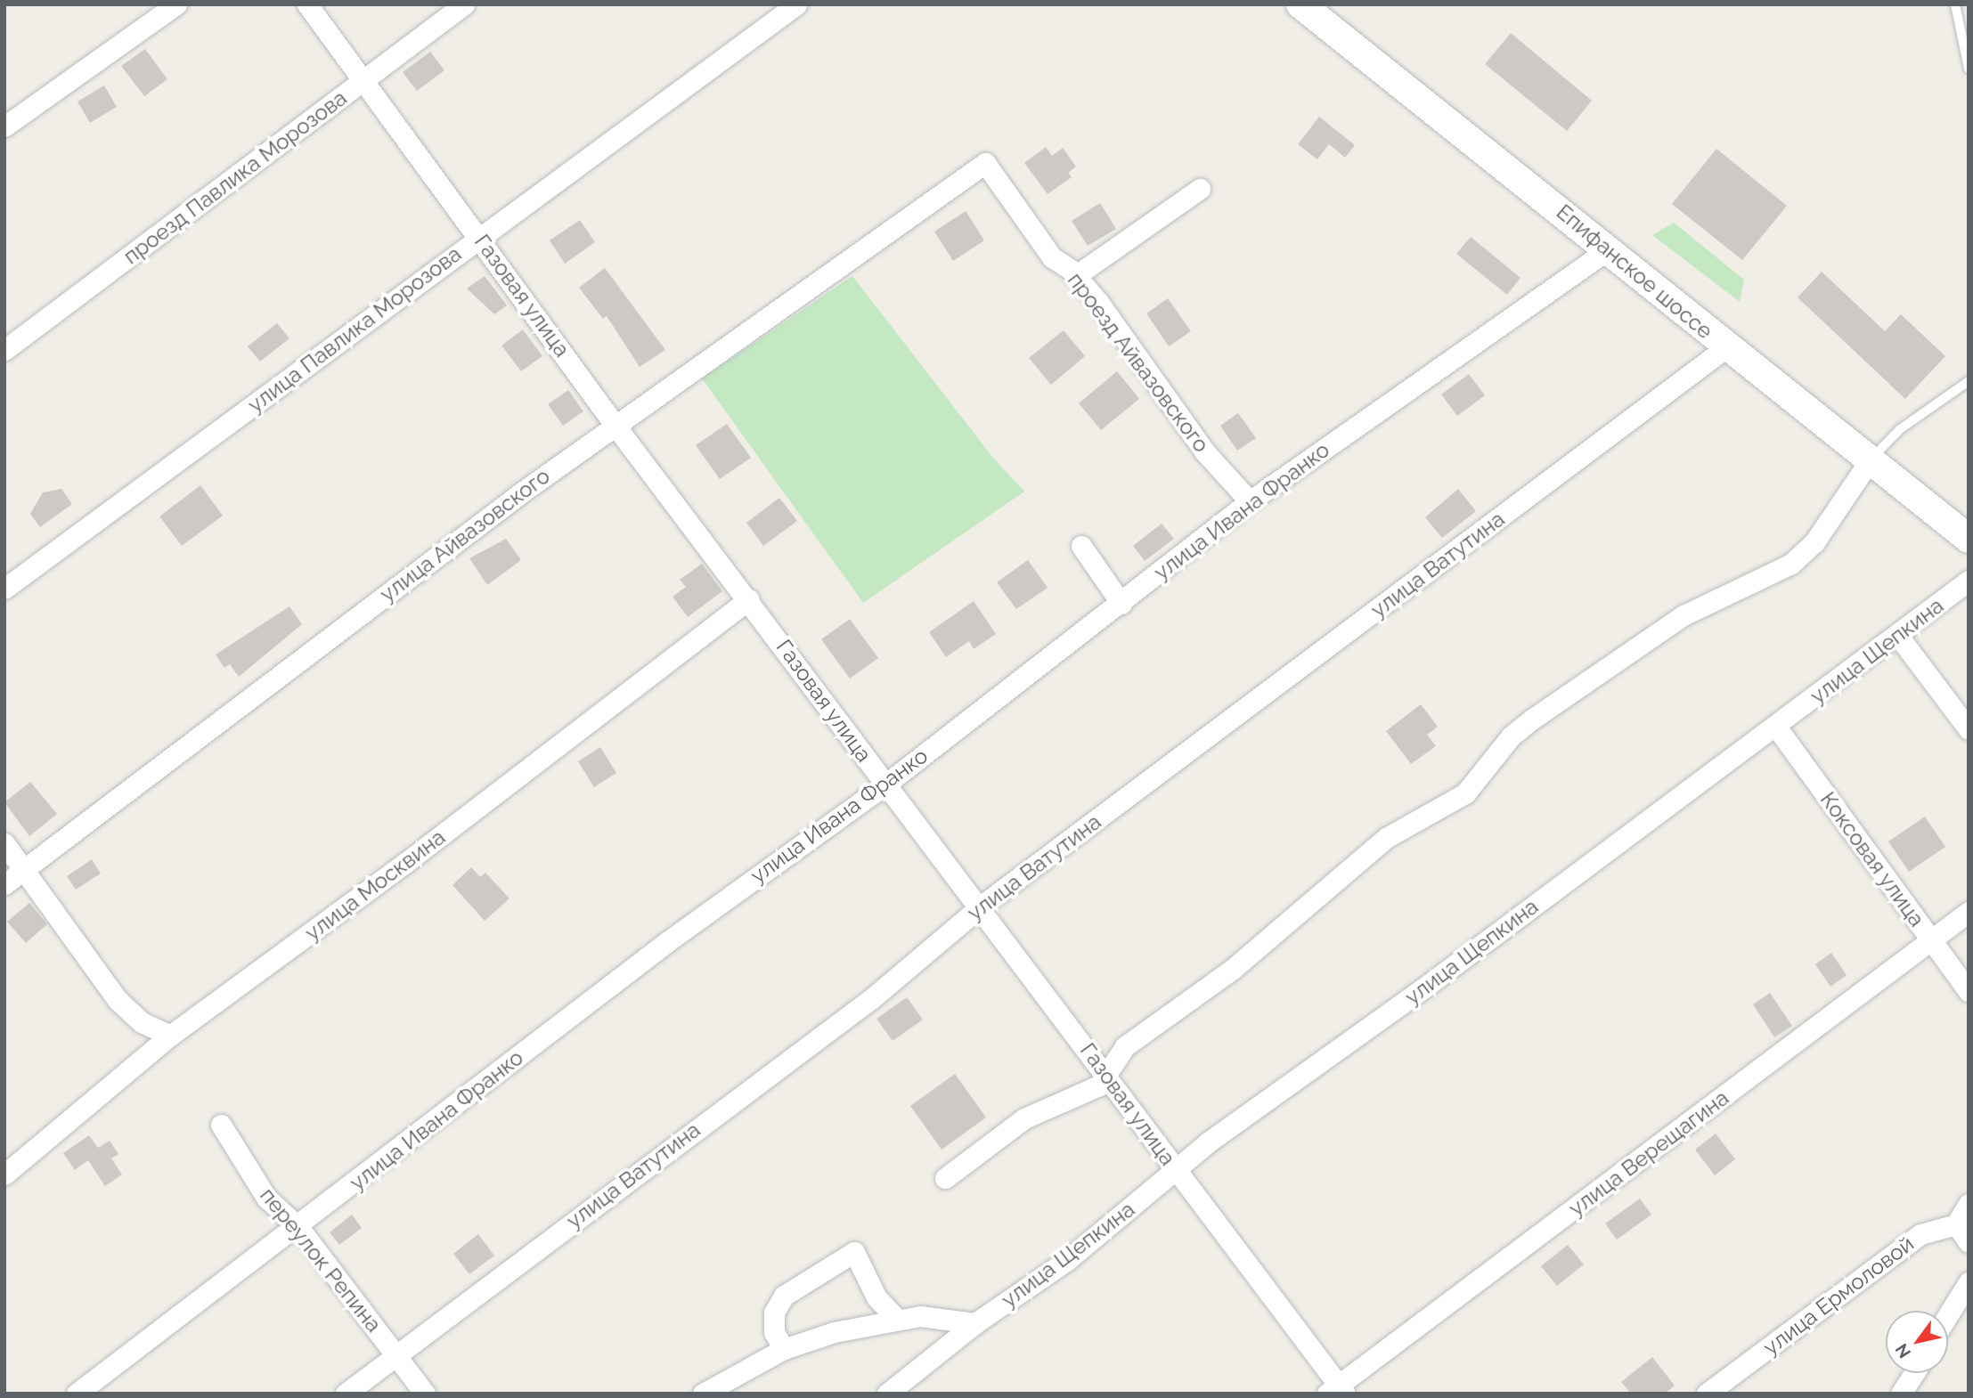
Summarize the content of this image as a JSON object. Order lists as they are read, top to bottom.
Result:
{
  "streets": {
    "main road": ["Епифанское шоссе"],
    "street": [
      "проезд Павлика Морозова",
      "Газовая улица",
      "улица Павлика Морозова",
      "проезд Айвазовского",
      "улица Ивана Франко",
      "улица Айвазовского",
      "улица Ватутина",
      "улица Щепкина",
      "Коксовая улица",
      "улица Москвина",
      "улица Верещагина",
      "переулок Репина",
      "улица Ермоловой"
    ]
  },
  "crossings": [
    ["проезд Павлика Морозова", "Газовая улица"],
    ["Епифанское шоссе", "улица Ивана Франко"],
    ["Епифанское шоссе", "улица Ватутина"],
    ["Газовая улица", "улица Павлика Морозова"],
    ["Газовая улица", "улица Ивана Франко"],
    ["Газовая улица", "улица Айвазовского"],
    ["Газовая улица", "улица Ватутина"],
    ["Газовая улица", "улица Щепкина"],
    ["Газовая улица", "улица Москвина"],
    ["Газовая улица", "улица Верещагина"],
    ["проезд Айвазовского", "улица Ивана Франко"],
    ["проезд Айвазовского", "улица Айвазовского"],
    ["улица Ивана Франко", "переулок Репина"],
    ["улица Ватутина", "переулок Репина"],
    ["улица Щепкина", "Коксовая улица"],
    ["Коксовая улица", "улица Верещагина"]
  ],
  "north": "bottom left"
}
